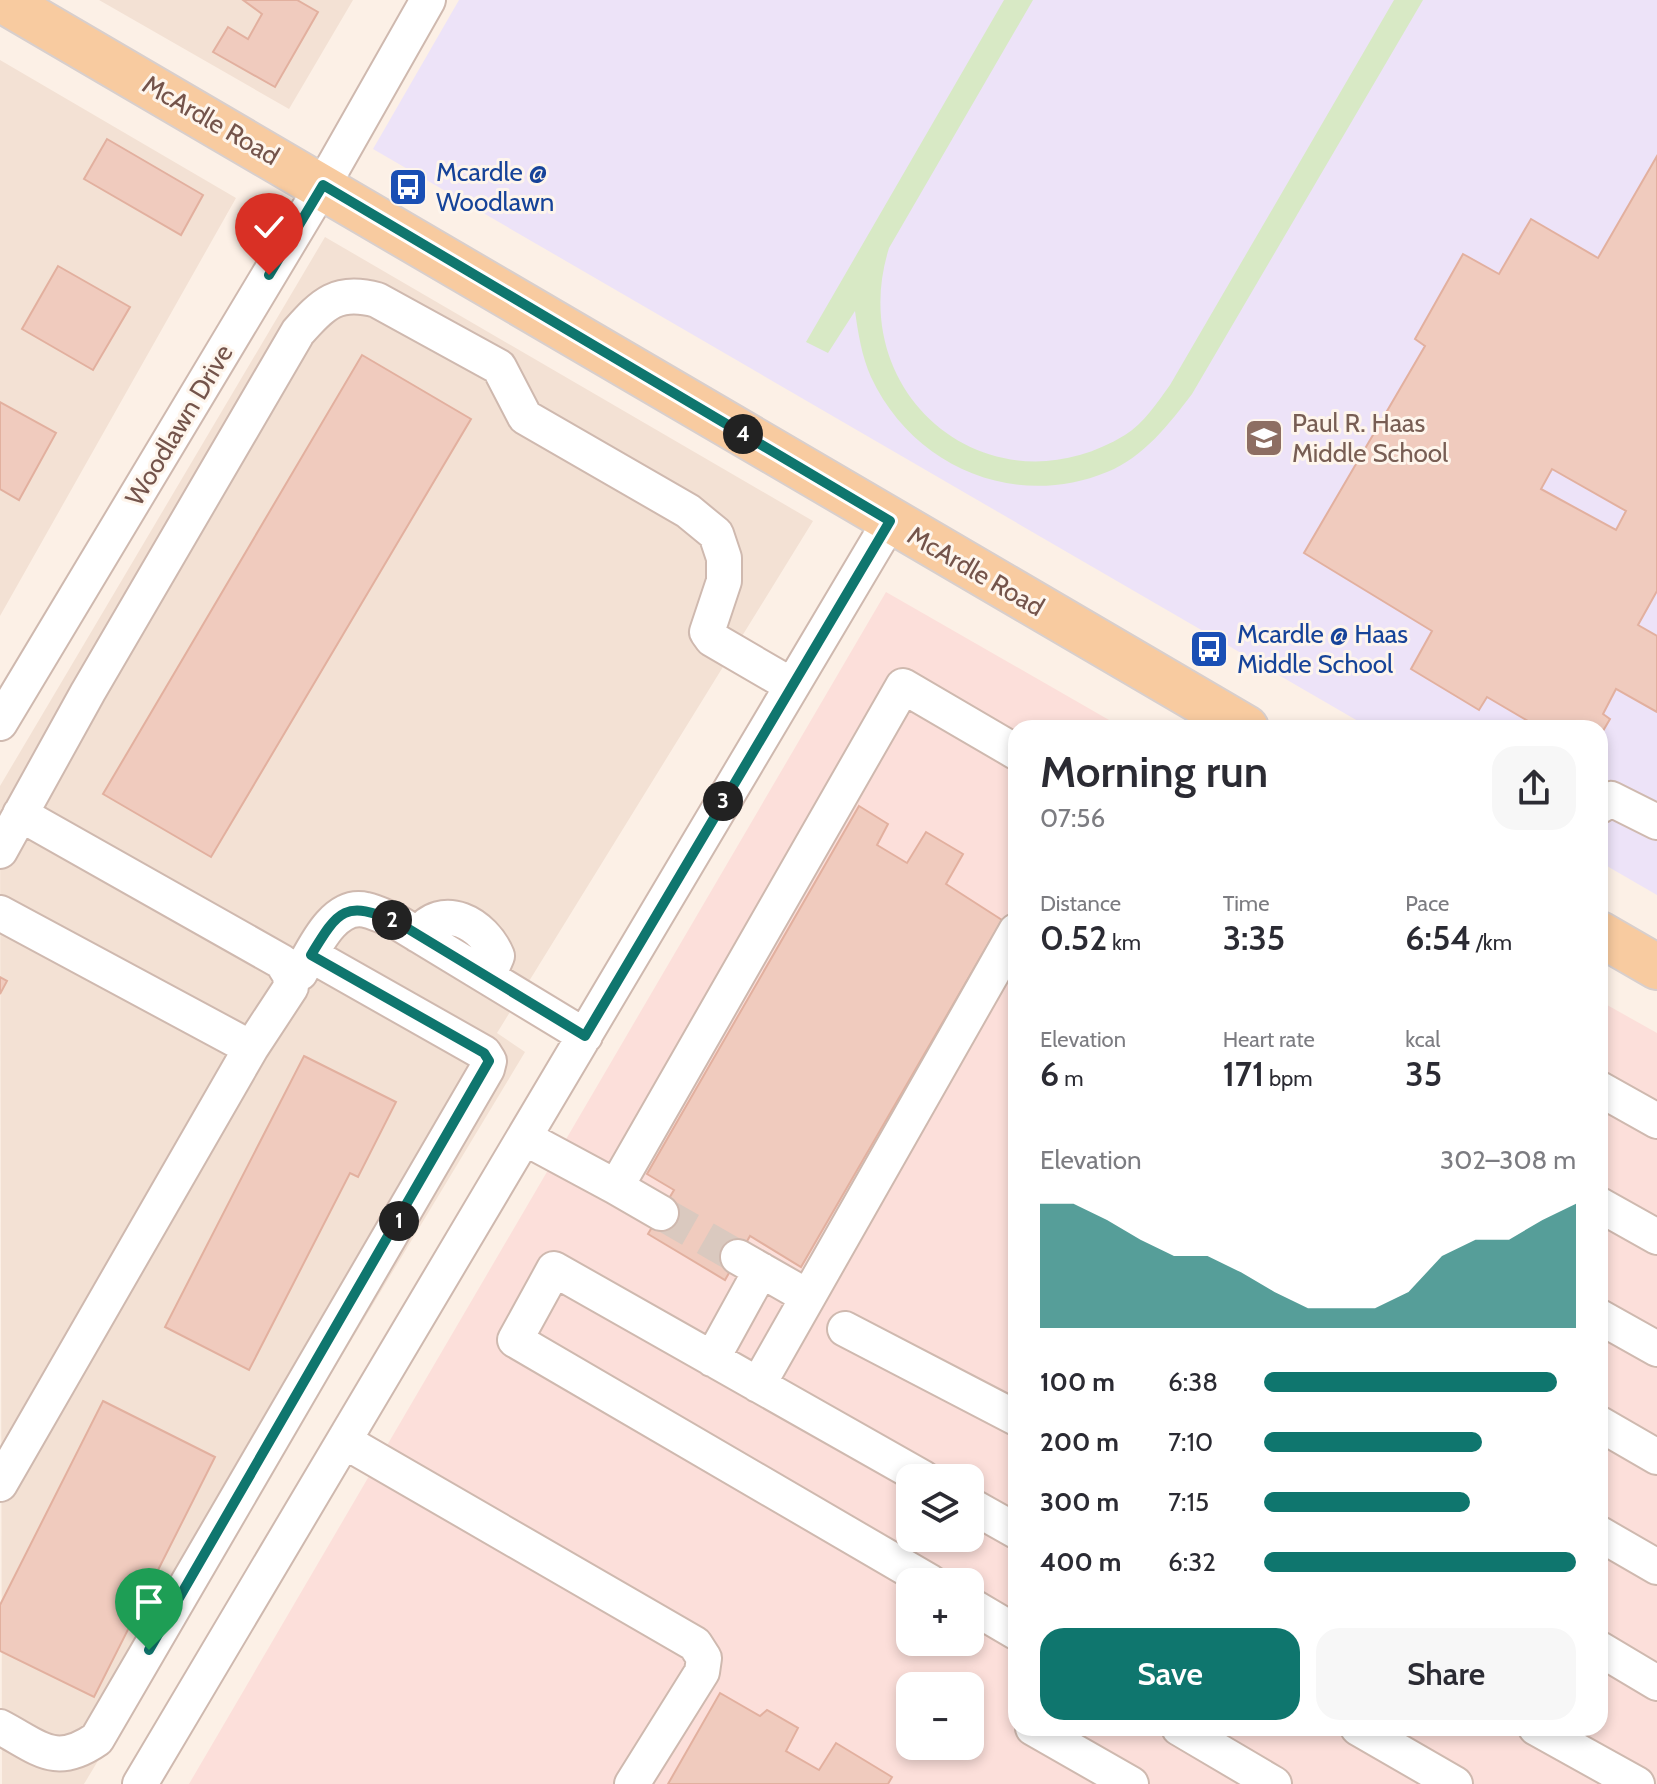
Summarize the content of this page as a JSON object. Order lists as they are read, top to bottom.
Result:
{
  "streets": {
    "main road": ["McArdle Road"],
    "street": ["Woodlawn Drive"]
  },
  "crossings": [
    ["McArdle Road", "Woodlawn Drive"]
  ],
  "places": {
    "bus stop": ["Mcardle @ Woodlawn", "Mcardle @ Haas Middle School"],
    "school or university": ["Paul R. Haas Middle School"]
  },
  "page": {
    "pins": [
      "4",
      "3",
      "2",
      "1"
    ],
    "heading": ["Morning run", "07:56"],
    "stats": [
      ["Distance", "0.52 km"],
      ["Time", "3:35"],
      ["Pace", "6:54 /km"],
      ["Elevation", "6 m"],
      ["Heart rate", "171 bpm"],
      ["kcal", "35"]
    ],
    "chart": ["Elevation", "302–308 m"],
    "list": [
      {
        "name": "100 m",
        "note": "6:38"
      },
      {
        "name": "200 m",
        "note": "7:10"
      },
      {
        "name": "300 m",
        "note": "7:15"
      },
      {
        "name": "400 m",
        "note": "6:32"
      }
    ],
    "map_buttons": ["+", "−"],
    "buttons": ["Save", "Share"]
  }
}
